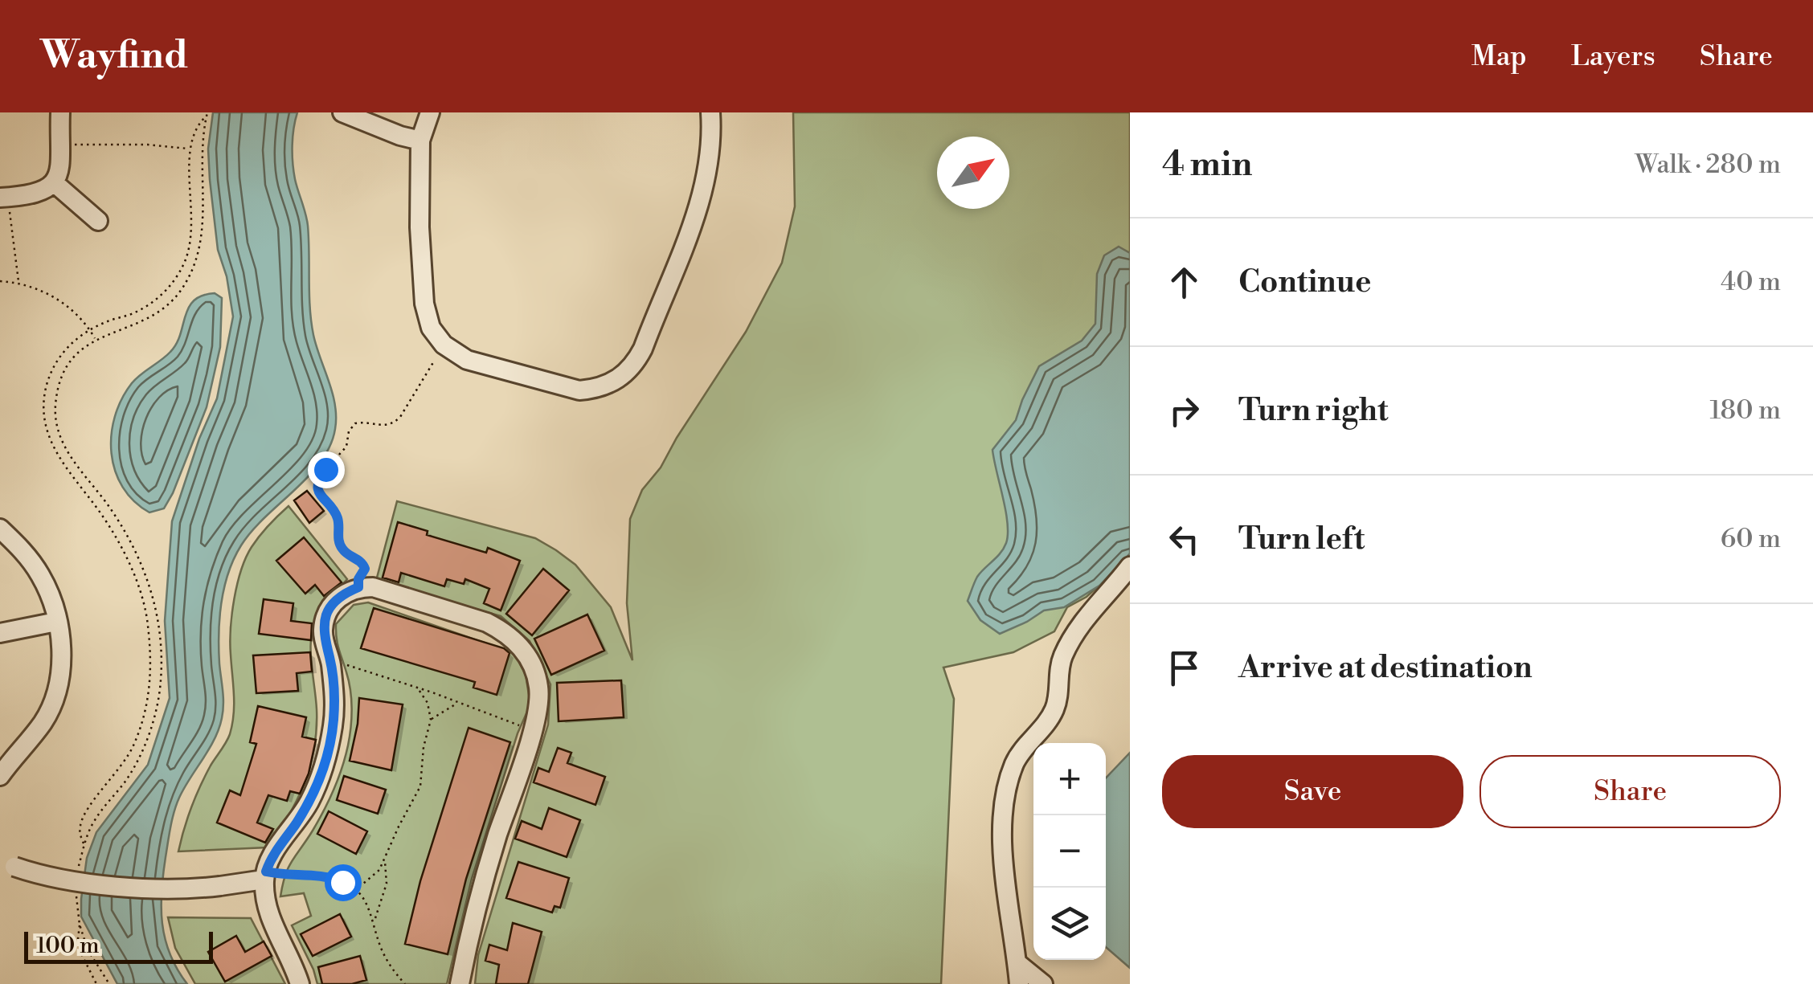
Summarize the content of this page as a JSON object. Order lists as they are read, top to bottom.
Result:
{
  "scale_bar": "100 m",
  "north": "top right",
  "page": {
    "header": "Wayfind",
    "nav": ["Map", "Layers", "Share"],
    "heading": ["4 min", "Walk · 280 m"],
    "list": [
      ["Continue", "40 m"],
      ["Turn right", "180 m"],
      ["Turn left", "60 m"],
      "Arrive at destination"
    ],
    "buttons": ["Save", "Share"],
    "map_buttons": ["+", "−"],
    "scale": "100 m"
  }
}
